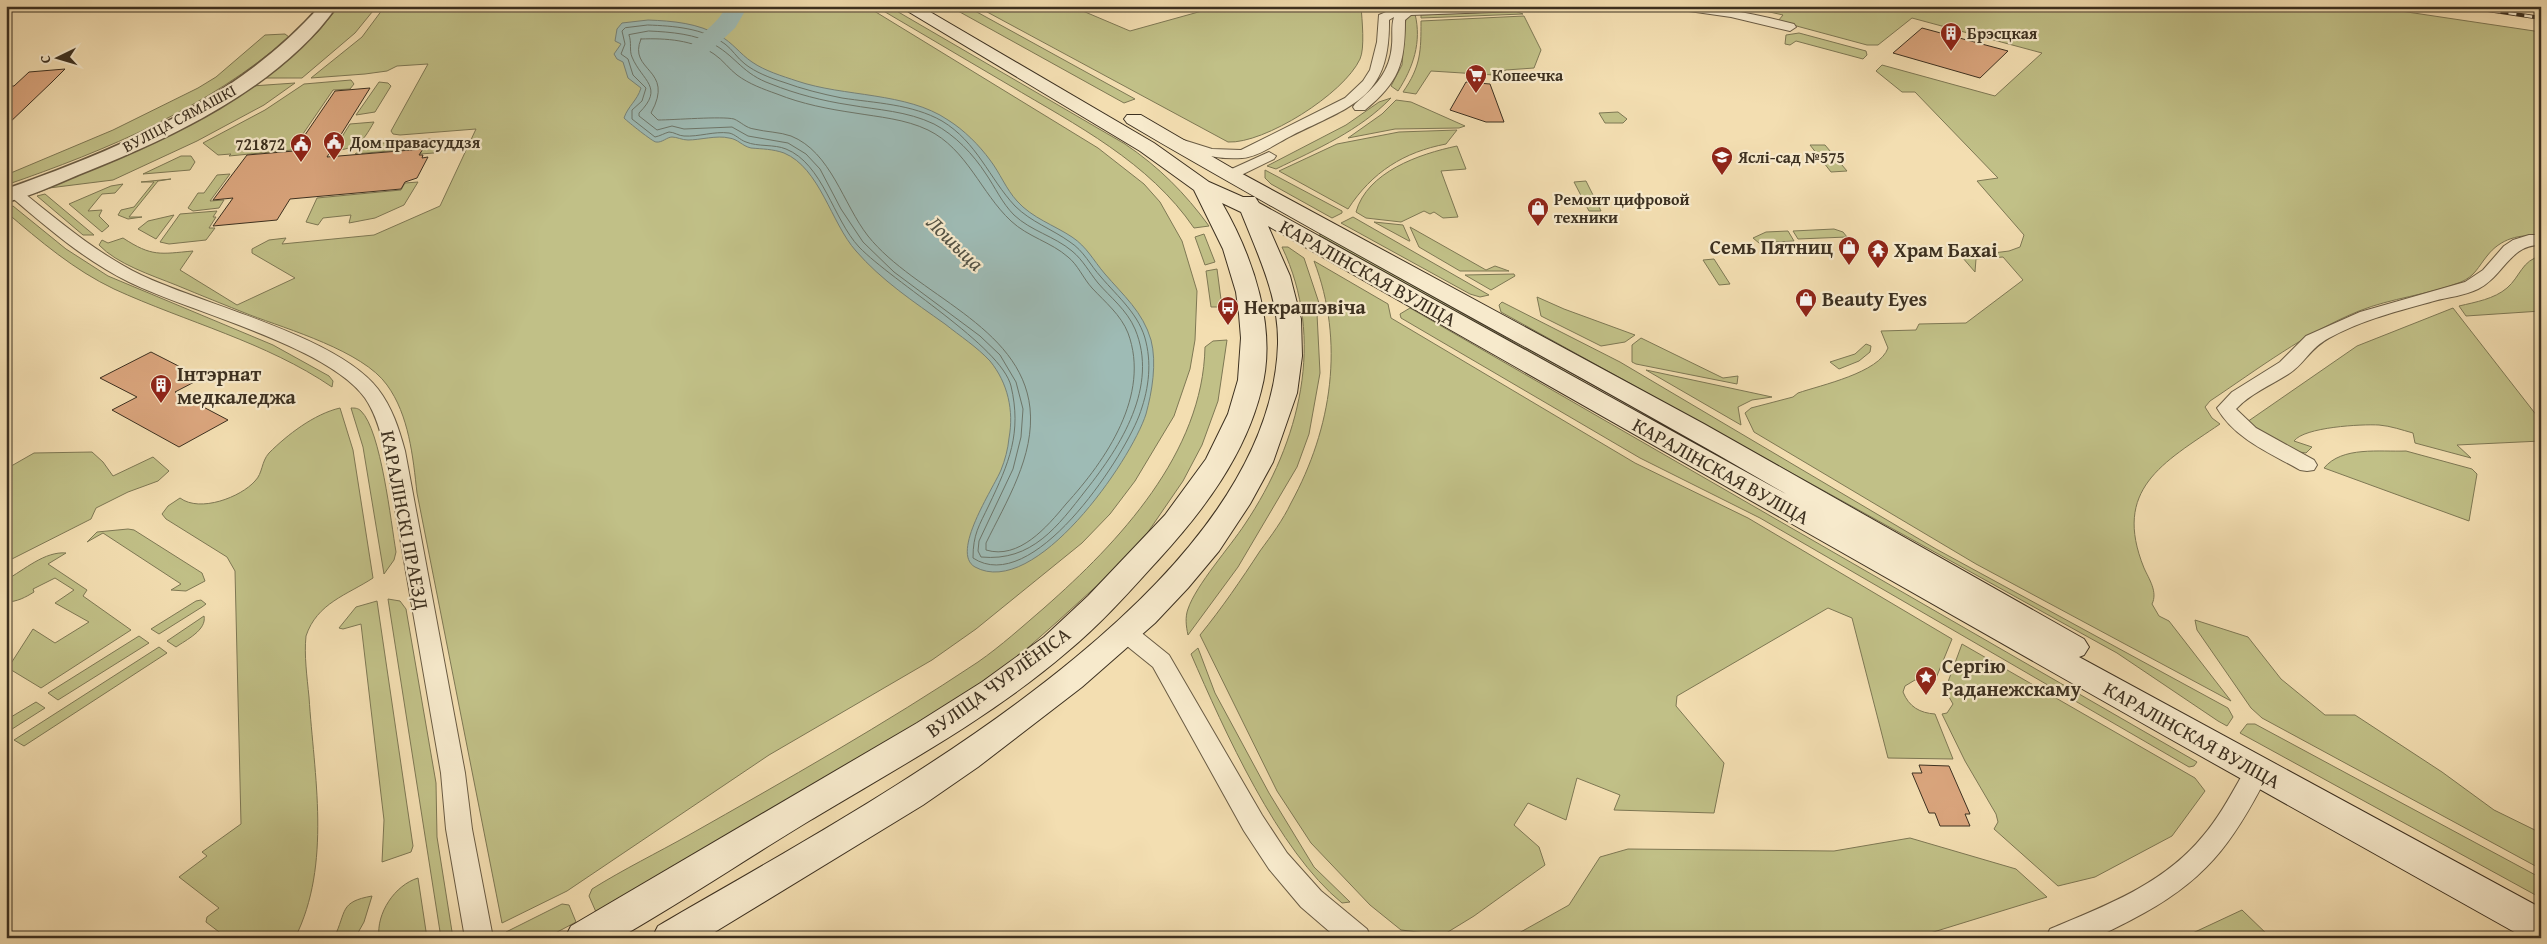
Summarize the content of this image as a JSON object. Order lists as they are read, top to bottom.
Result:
{
  "streets": {
    "main road": ["КАРАЛІНСКАЯ ВУЛІЦА", "ВУЛІЦА ЧУРЛЁНІСА"],
    "street": ["ВУЛІЦА СЯМАШКІ", "КАРАЛІНСКІ ПРАЕЗД"]
  },
  "crossings": [
    ["ВУЛІЦА СЯМАШКІ", "КАРАЛІНСКІ ПРАЕЗД"],
    ["КАРАЛІНСКАЯ ВУЛІЦА", "ВУЛІЦА ЧУРЛЁНІСА"]
  ],
  "water": ["Лошыца"],
  "places": {
    "building": ["Брэсцкая", "Інтэрнат медкаледжа"],
    "supermarket": ["Копеечка"],
    "public building": ["Дом правасуддзя", "721872"],
    "school or university": ["Яслі-сад №575"],
    "shop": ["Ремонт цифровой техники", "Семь Пятниц", "Beauty Eyes"],
    "temple": ["Храм Бахаі"],
    "bus stop": ["Некрашэвіча"],
    "place": ["Сергію Раданежскаму"]
  },
  "north": "left"
}
